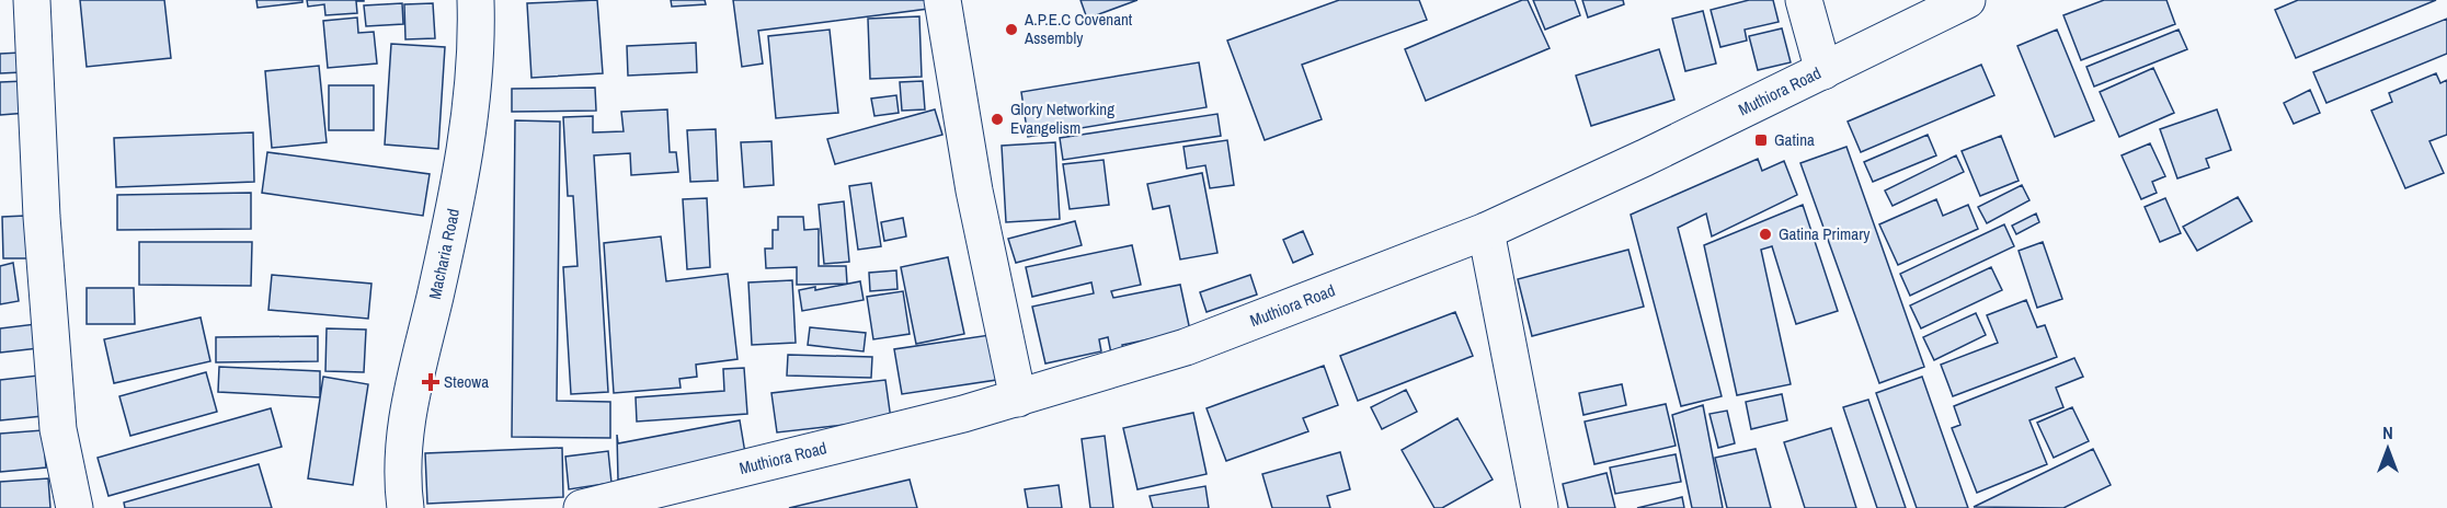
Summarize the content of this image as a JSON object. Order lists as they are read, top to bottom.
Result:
{
  "streets": {
    "street": ["Muthiora Road", "Macharia Road"]
  },
  "places": {
    "other": ["A.P.E.C Covenant Assembly", "Glory Networking Evangelism", "Gatina Primary"],
    "transit": ["Gatina"],
    "health": ["Steowa"]
  },
  "north": "top"
}
